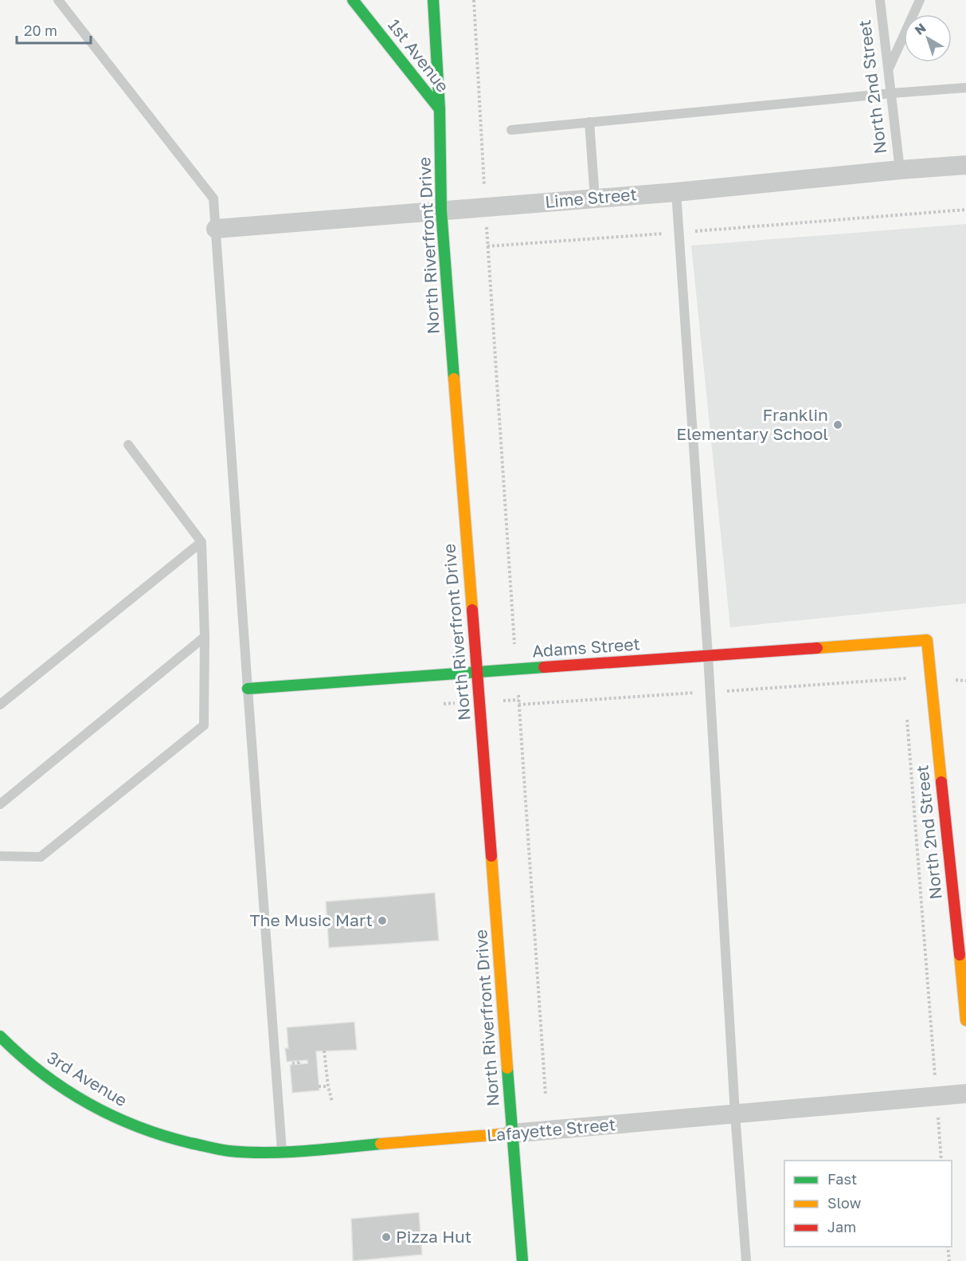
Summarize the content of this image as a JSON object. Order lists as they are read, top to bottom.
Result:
{
  "streets": {
    "street": [
      "1st Avenue",
      "North 2nd Street",
      "Lime Street",
      "North Riverfront Drive",
      "Adams Street",
      "3rd Avenue",
      "Lafayette Street"
    ]
  },
  "crossings": [
    ["1st Avenue", "North Riverfront Drive"],
    ["North 2nd Street", "Lime Street"],
    ["North 2nd Street", "Adams Street"],
    ["Lime Street", "North Riverfront Drive"],
    ["North Riverfront Drive", "Adams Street"],
    ["North Riverfront Drive", "Lafayette Street"],
    ["3rd Avenue", "Lafayette Street"]
  ],
  "places": ["Franklin Elementary School", "The Music Mart", "Pizza Hut"],
  "legend": ["Fast", "Slow", "Jam"],
  "scale_bar": "20 m",
  "north": "top left"
}
